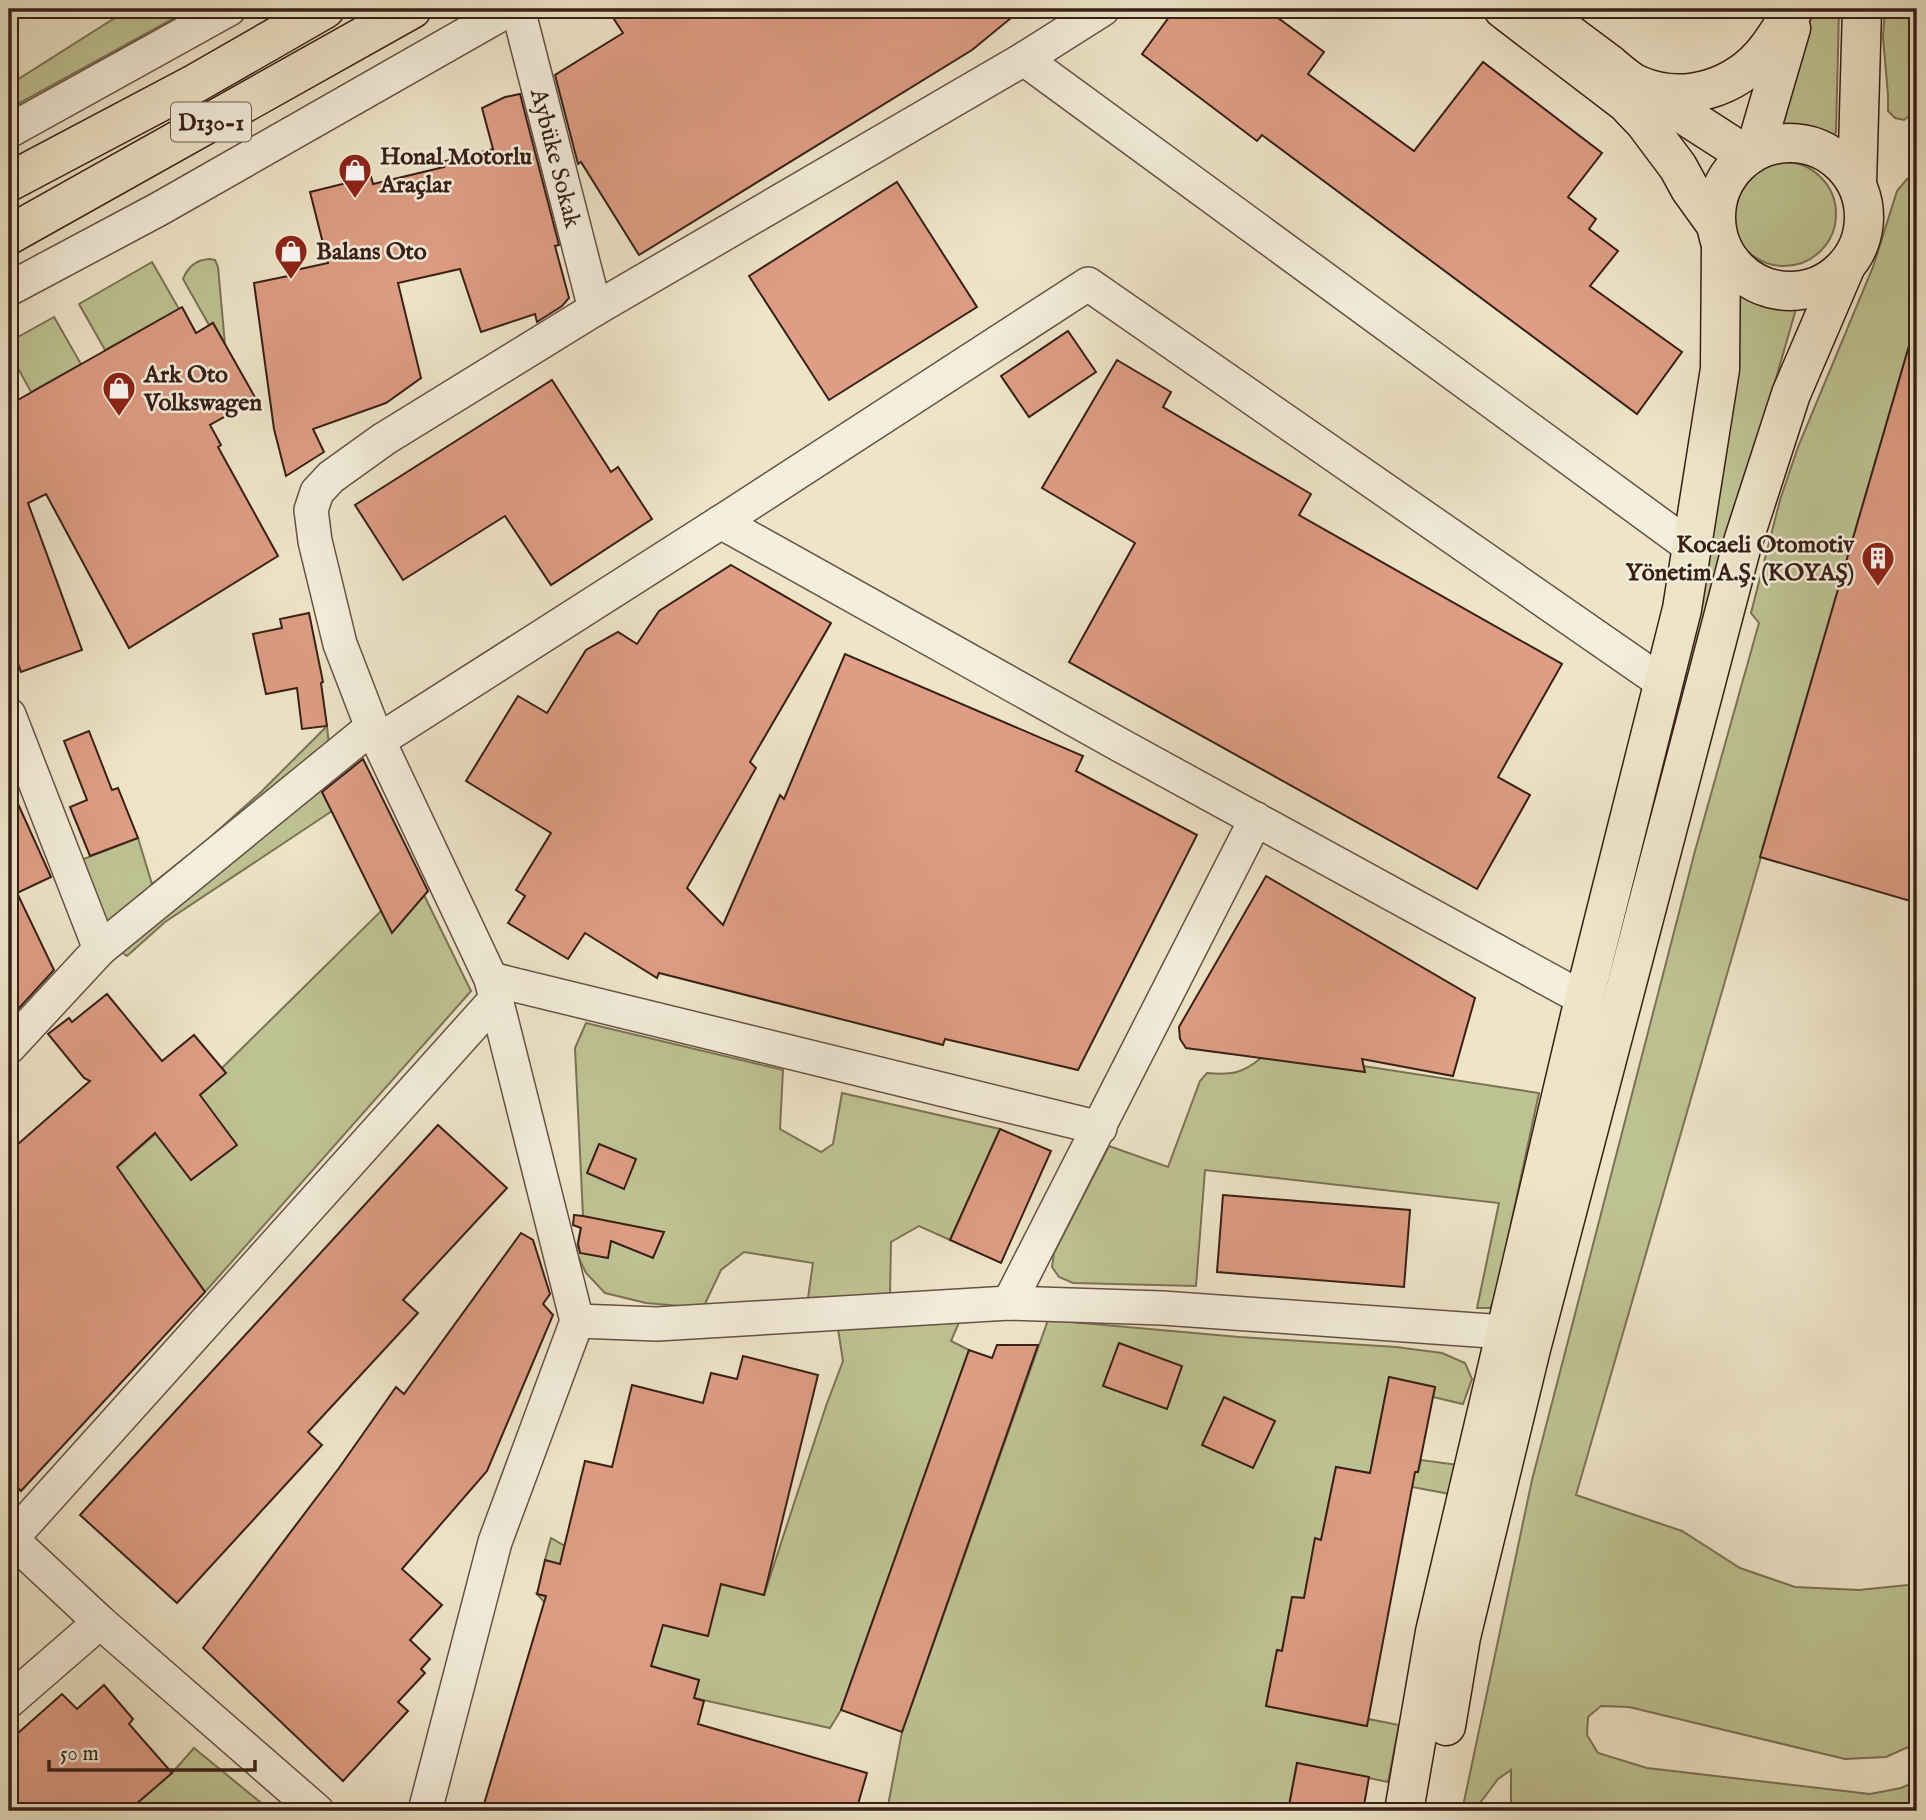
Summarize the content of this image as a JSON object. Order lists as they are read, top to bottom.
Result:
{
  "streets": {
    "main road": ["D130-1"],
    "street": ["Aybüke Sokak"]
  },
  "places": {
    "shop": ["Honal Motorlu Araçlar", "Balans Oto", "Ark Oto Volkswagen"],
    "building": ["Kocaeli Otomotiv Yönetim A.Ş. (KOYAŞ)"]
  },
  "scale_bar": "50 m"
}
